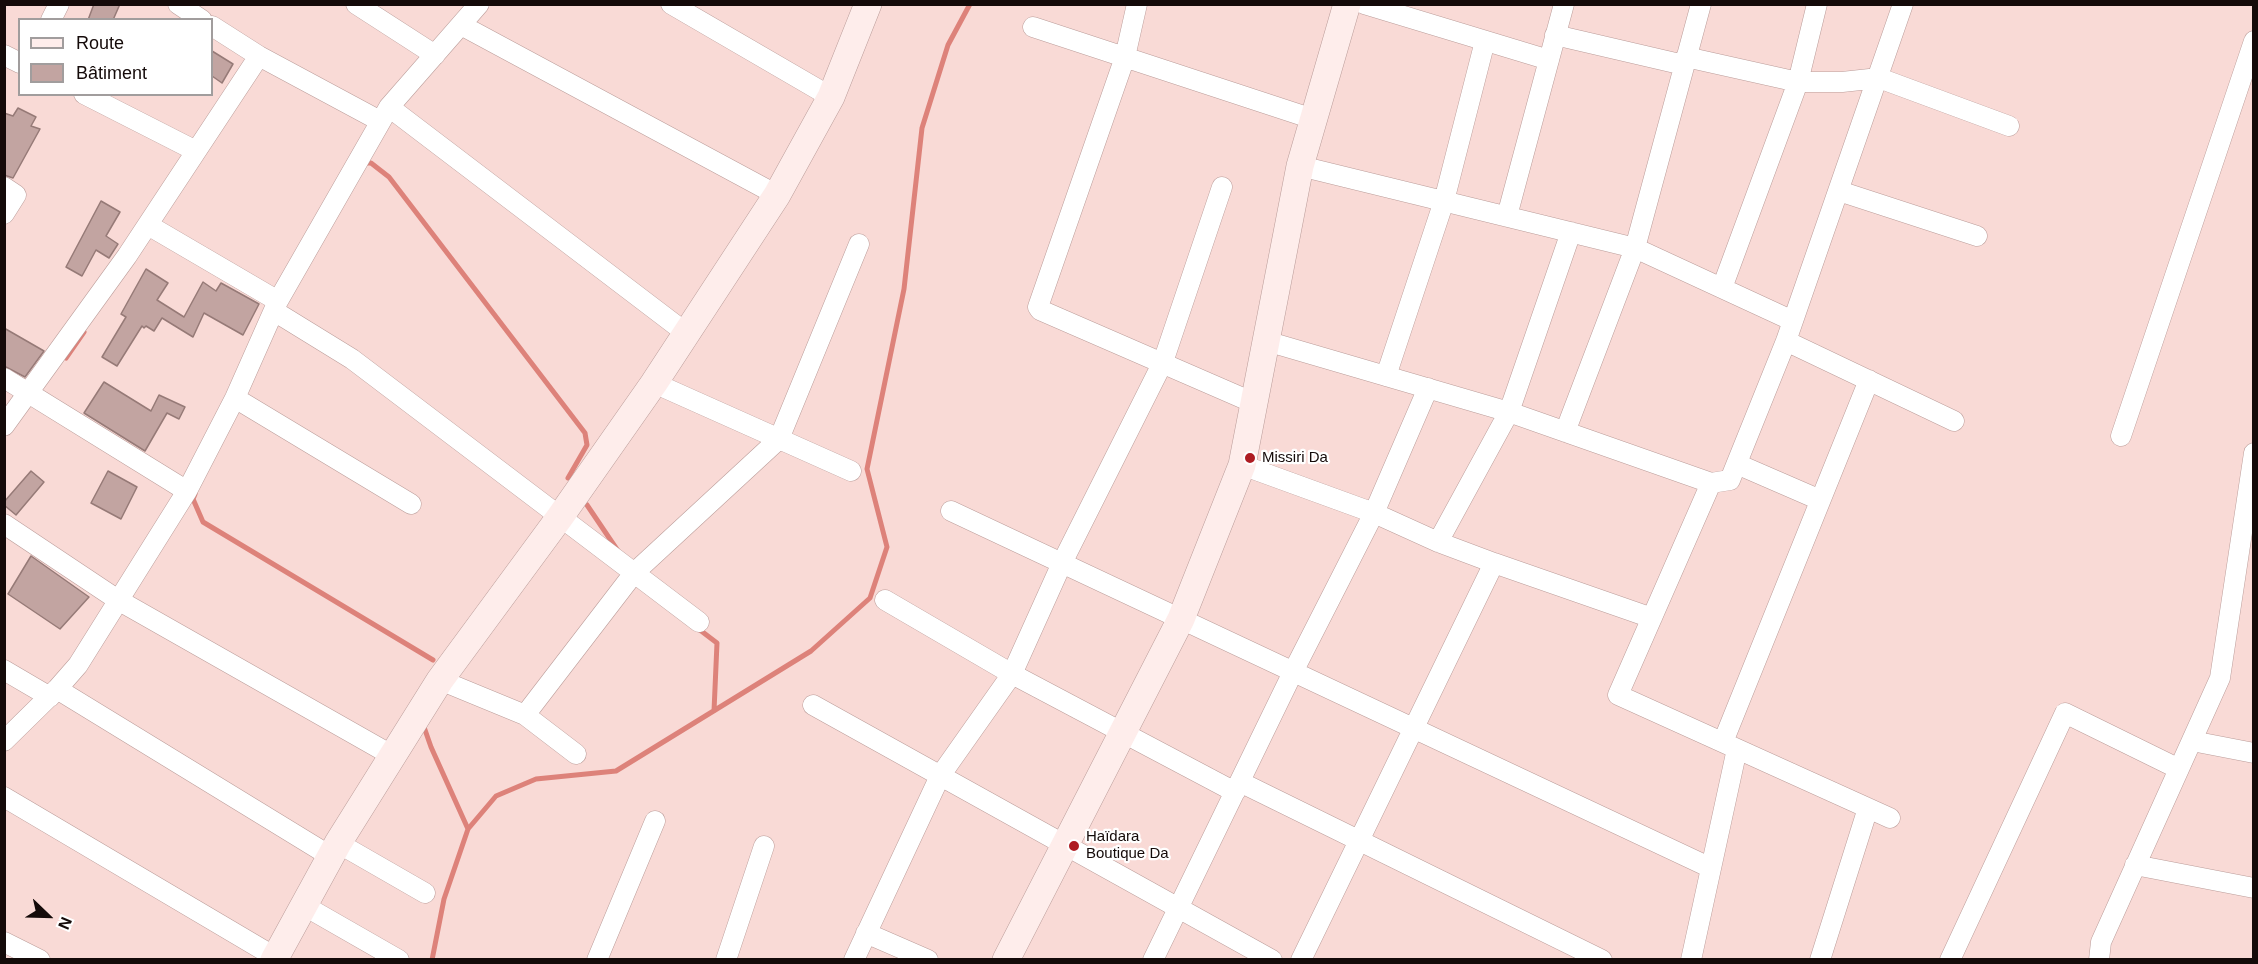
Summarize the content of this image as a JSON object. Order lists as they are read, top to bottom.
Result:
{
  "places": ["Missiri Da", "Haïdara Boutique Da"],
  "legend": ["Route", "Bâtiment"],
  "north": "bottom right"
}
